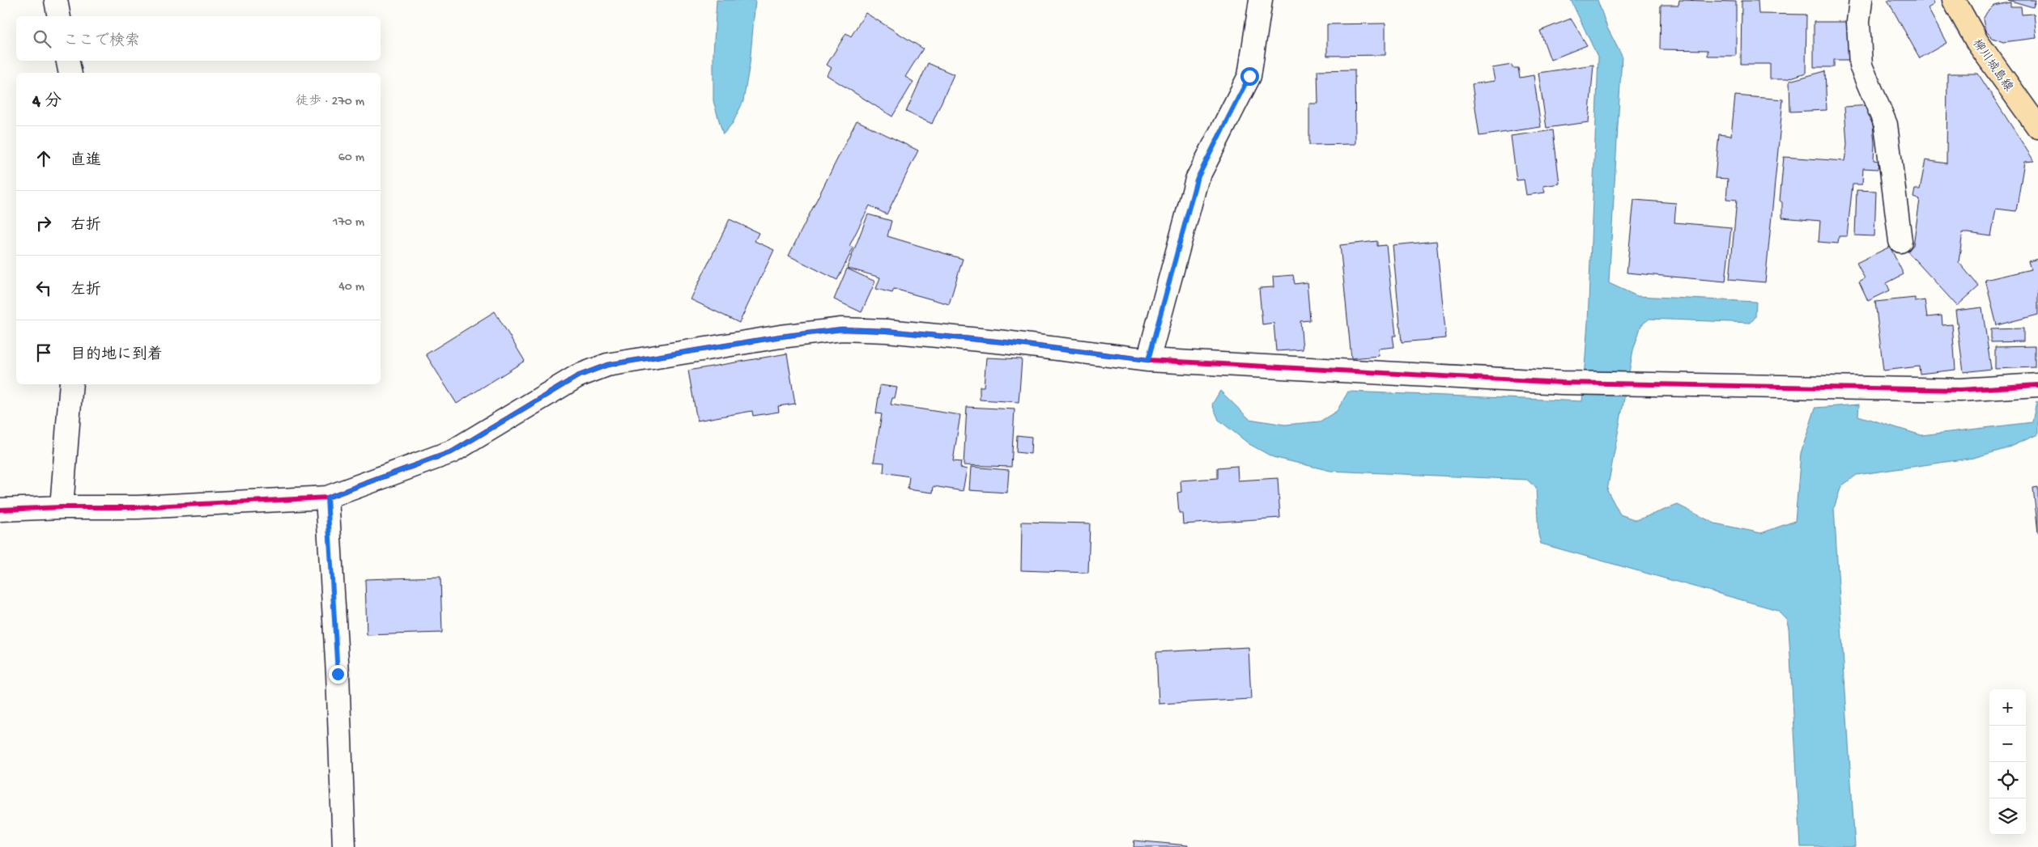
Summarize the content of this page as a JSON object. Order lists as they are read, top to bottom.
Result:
{
  "streets": {
    "main road": ["柳川城島線"]
  },
  "page": {
    "search": "ここで検索",
    "heading": ["4 分", "徒歩 · 270 m"],
    "list": [
      ["直進", "60 m"],
      ["右折", "170 m"],
      ["左折", "40 m"],
      "目的地に到着"
    ],
    "map_buttons": ["+", "−"]
  }
}
